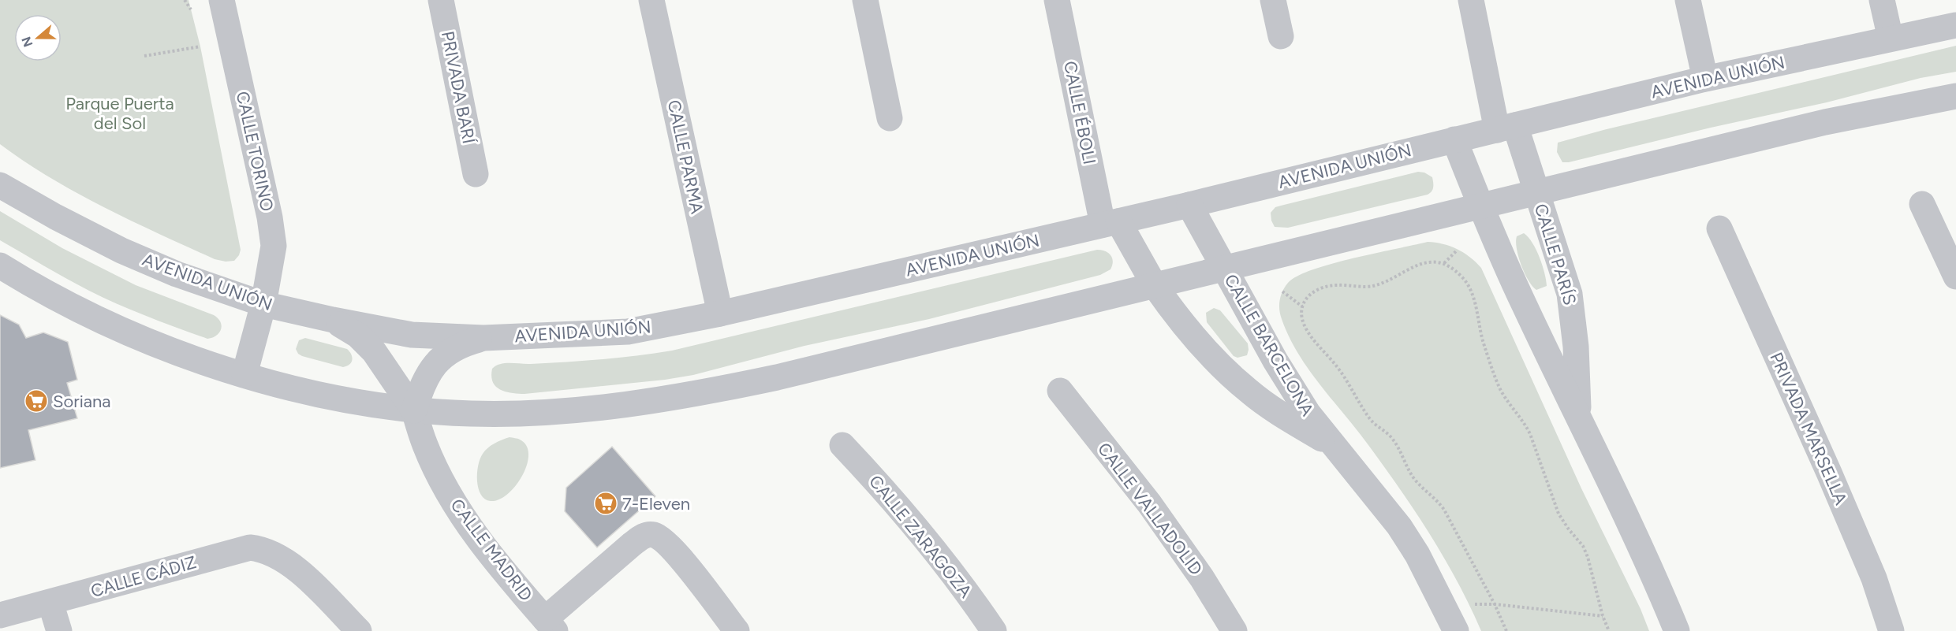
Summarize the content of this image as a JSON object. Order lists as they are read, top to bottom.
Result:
{
  "streets": {
    "street": [
      "AVENIDA UNIÓN",
      "PRIVADA BARÍ",
      "CALLE ÉBOLI",
      "CALLE TORINO",
      "CALLE PARMA",
      "CALLE PARÍS",
      "CALLE BARCELONA",
      "PRIVADA MARSELLA",
      "CALLE VALLADOLID",
      "CALLE ZARAGOZA",
      "CALLE MADRID",
      "CALLE CÁDIZ"
    ]
  },
  "crossings": [
    ["AVENIDA UNIÓN", "CALLE ÉBOLI"],
    ["AVENIDA UNIÓN", "CALLE TORINO"],
    ["AVENIDA UNIÓN", "CALLE PARMA"],
    ["AVENIDA UNIÓN", "CALLE PARÍS"],
    ["AVENIDA UNIÓN", "CALLE BARCELONA"],
    ["AVENIDA UNIÓN", "CALLE MADRID"],
    ["CALLE ÉBOLI", "CALLE BARCELONA"]
  ],
  "parks": ["Parque Puerta del Sol"],
  "places": {
    "supermarket": ["Soriana", "7-Eleven"]
  },
  "north": "left"
}
